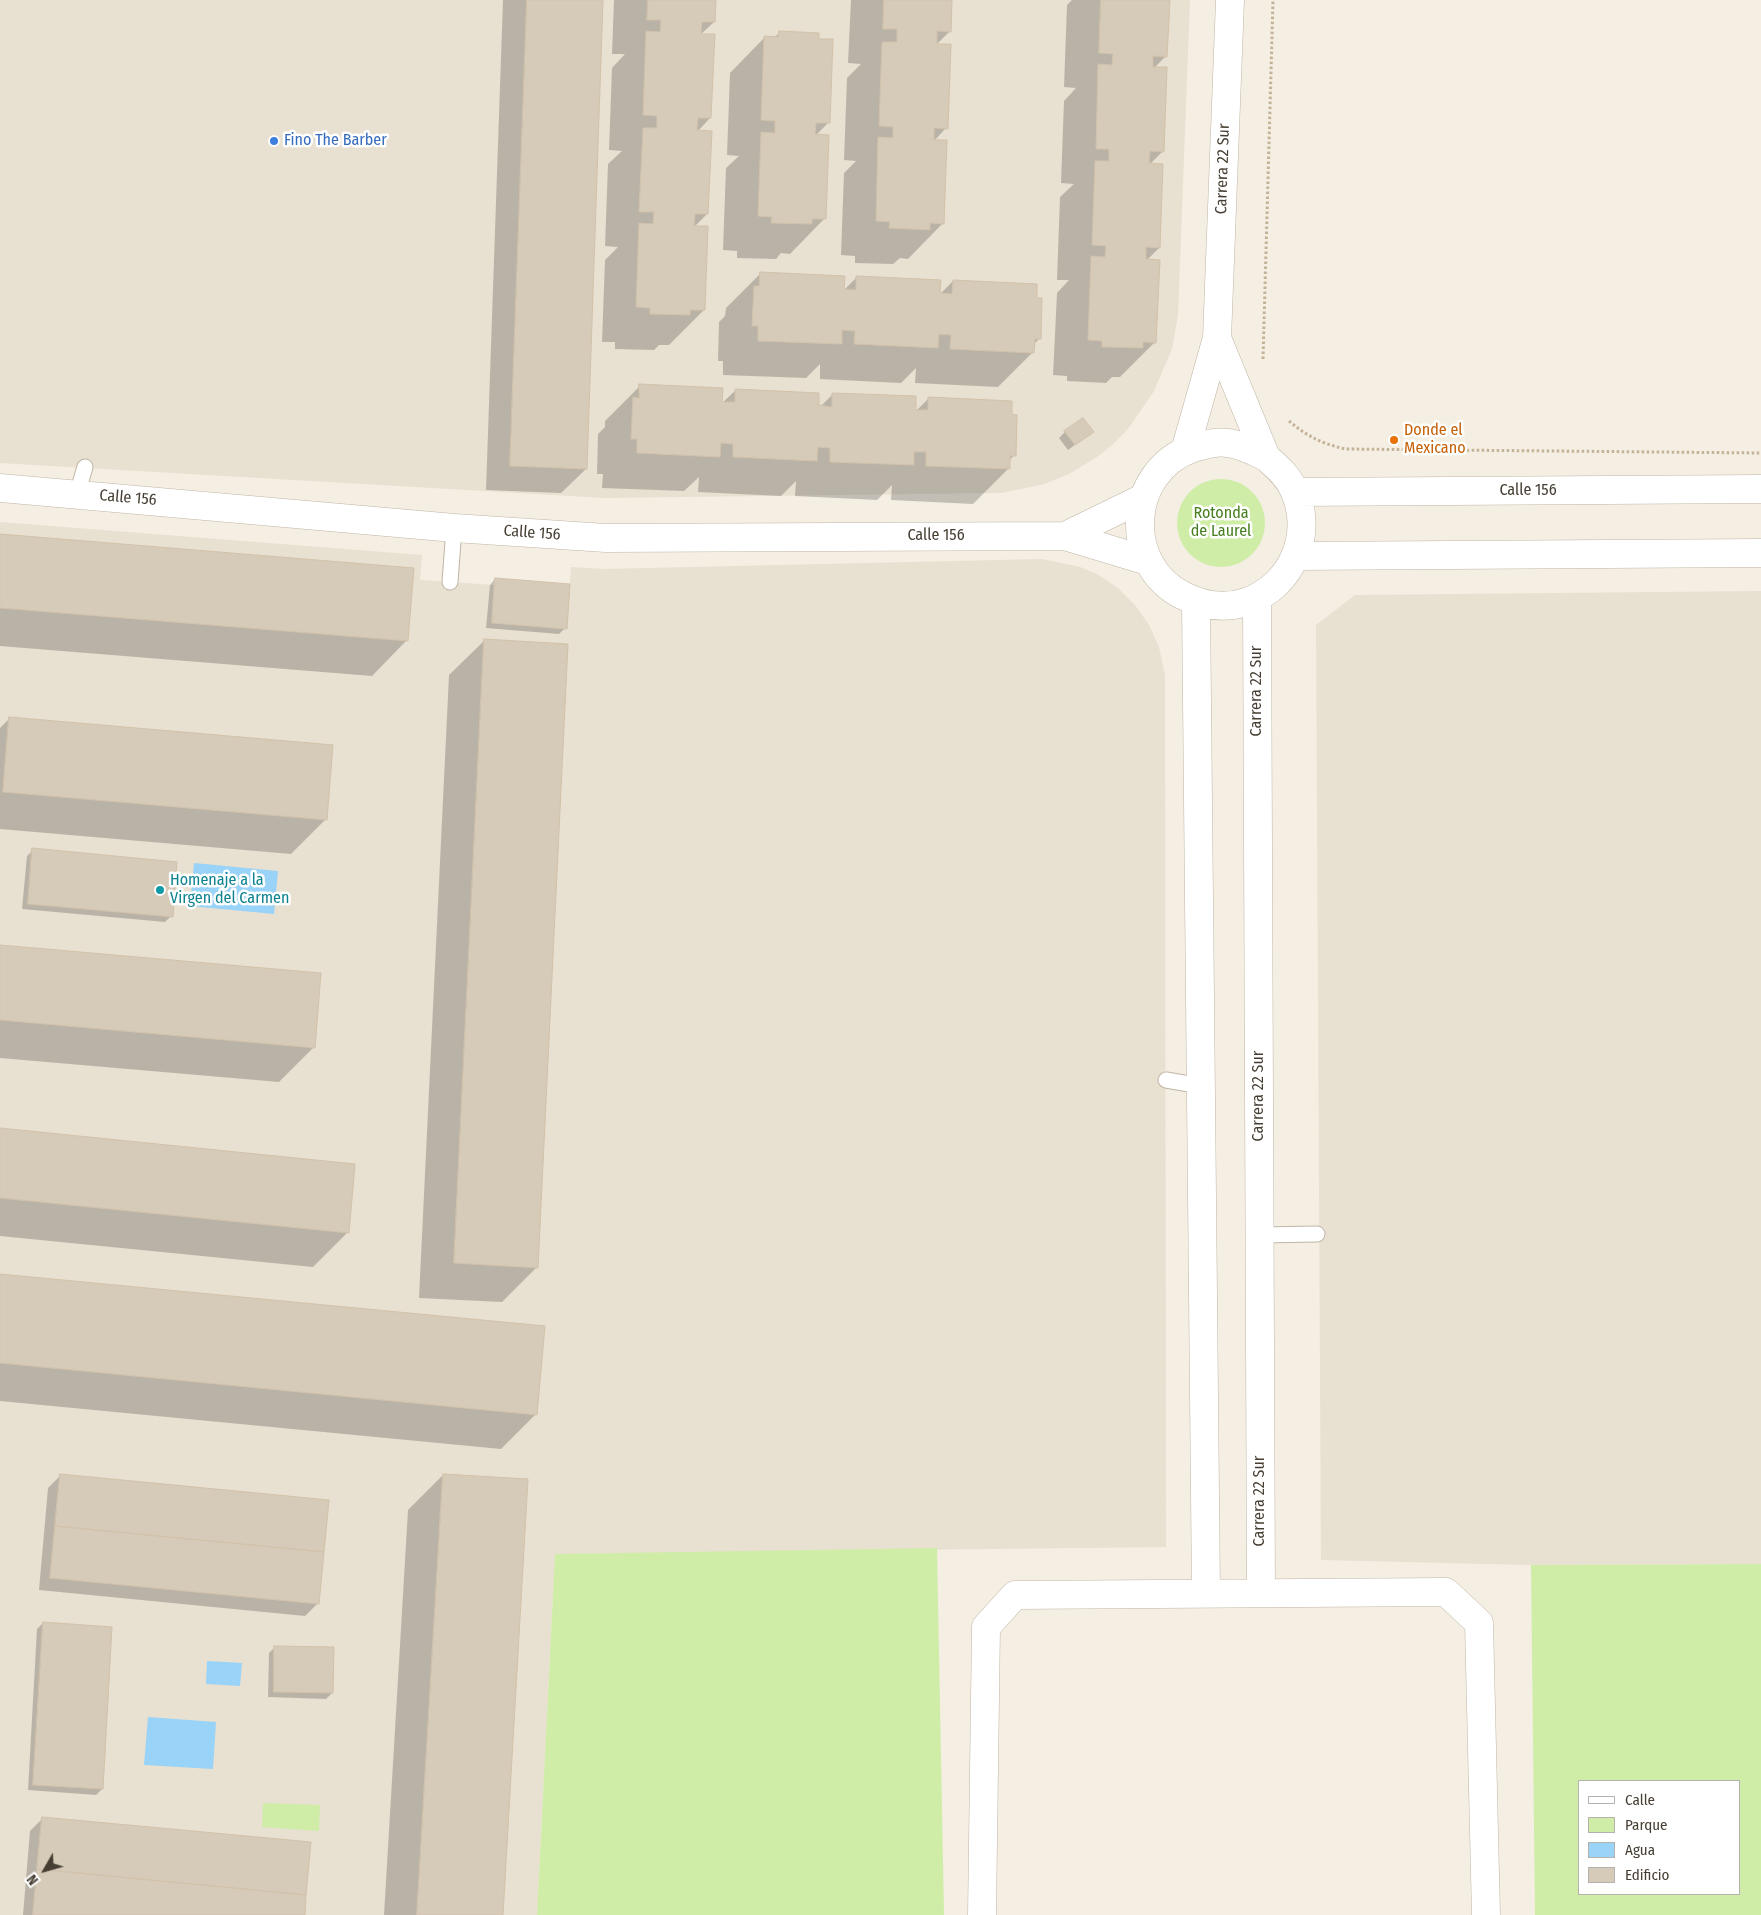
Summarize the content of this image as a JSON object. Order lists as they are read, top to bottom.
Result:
{
  "streets": {
    "street": ["Carrera 22 Sur", "Calle 156"]
  },
  "crossings": [
    ["Carrera 22 Sur", "Calle 156"]
  ],
  "parks": ["Rotonda de Laurel"],
  "places": ["Fino The Barber", "Donde el Mexicano", "Homenaje a la Virgen del Carmen"],
  "legend": [
    "Calle",
    "Parque",
    "Agua",
    "Edificio"
  ],
  "north": "bottom left"
}
